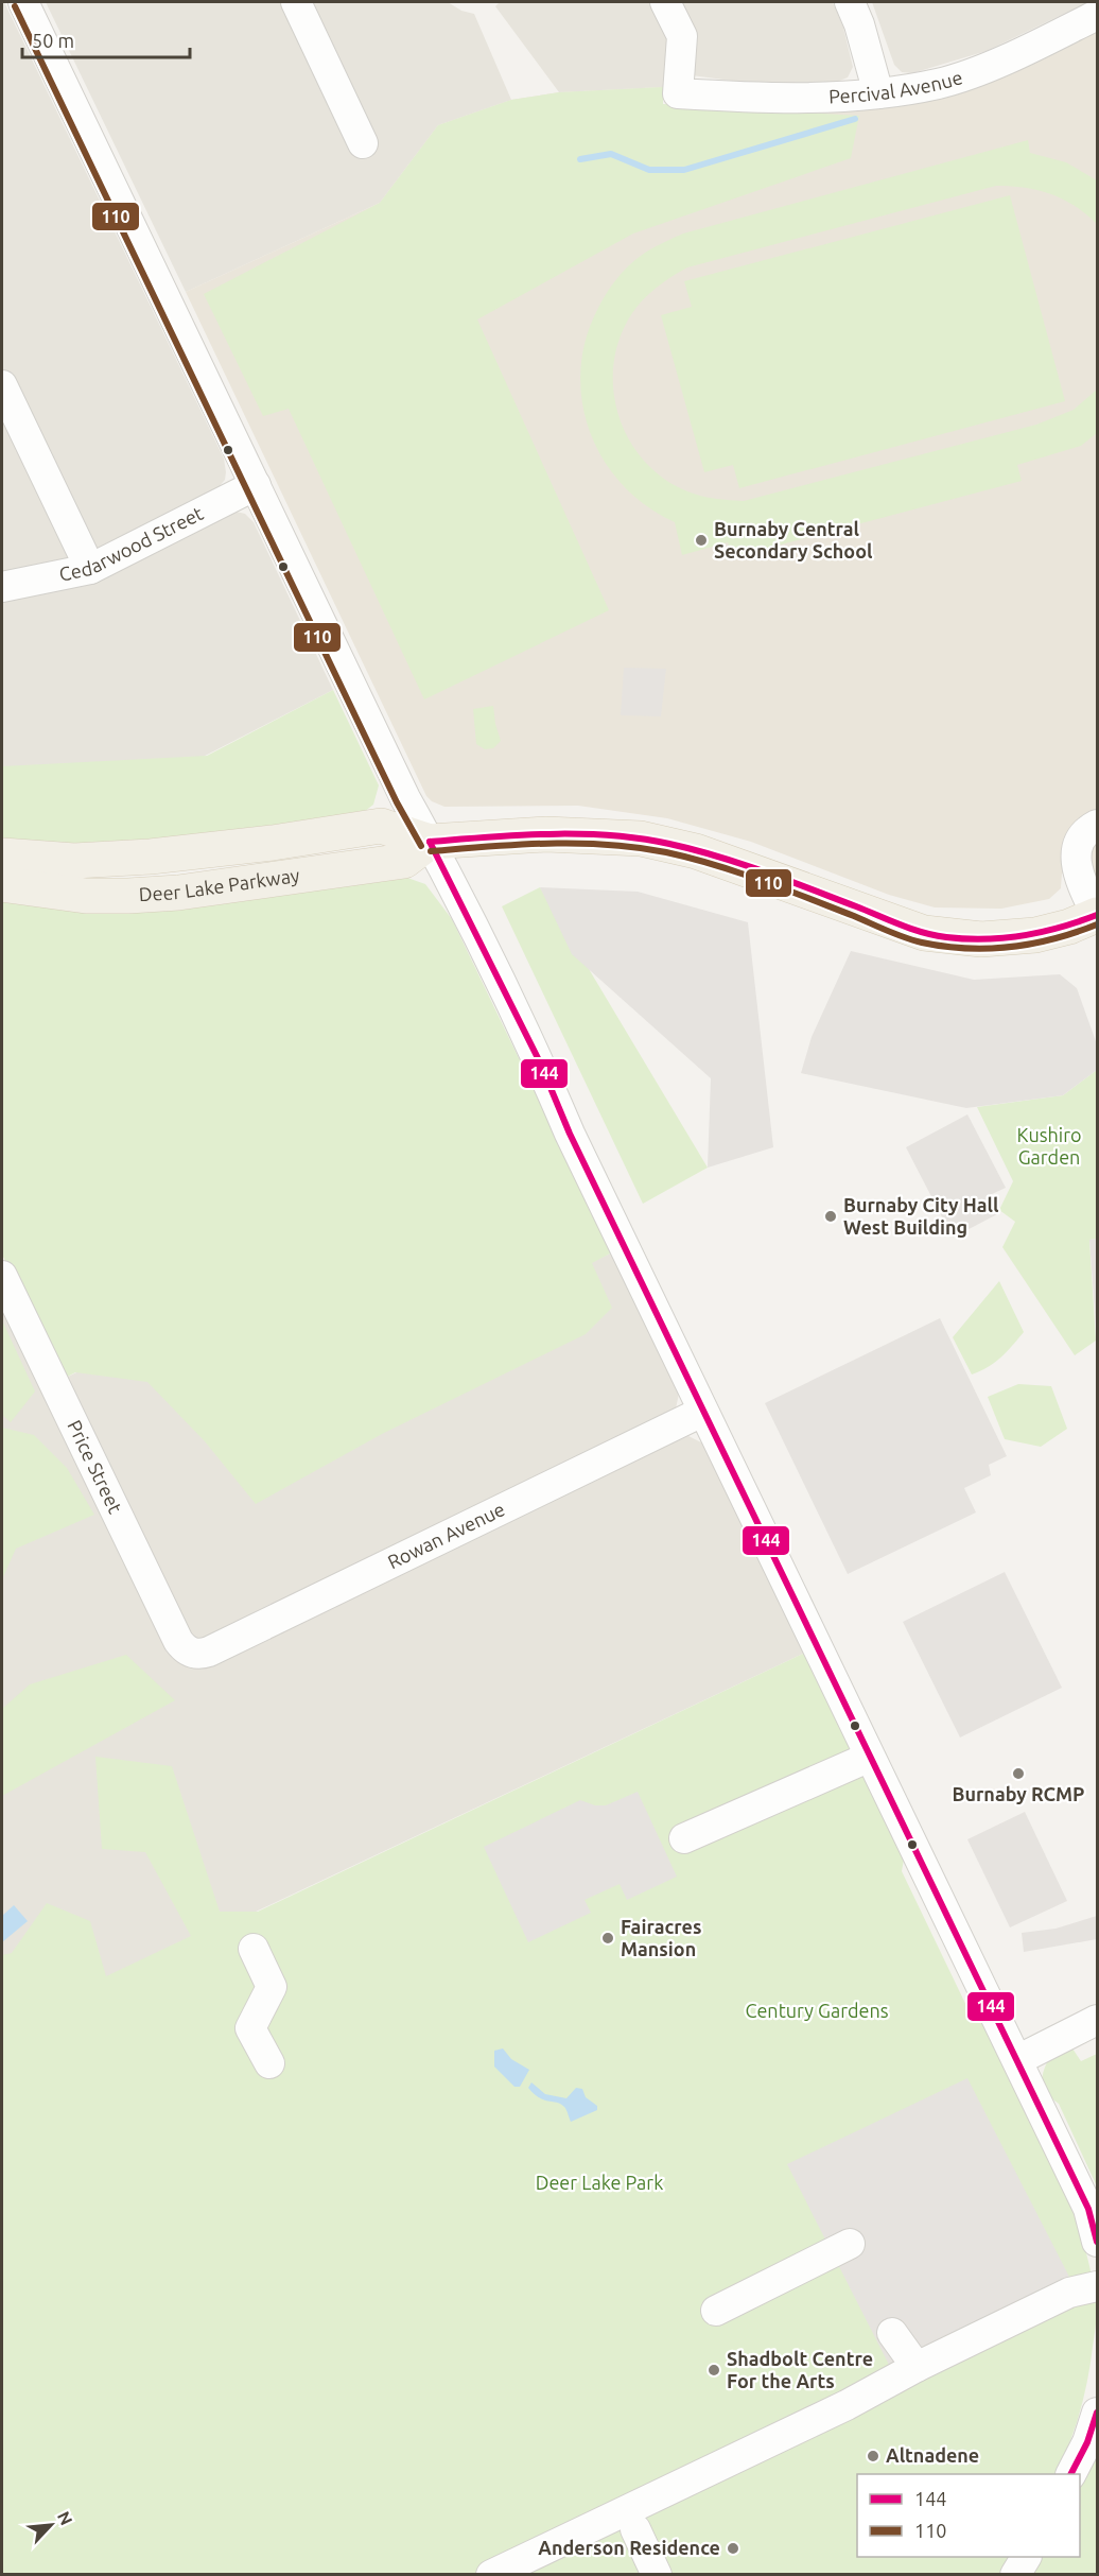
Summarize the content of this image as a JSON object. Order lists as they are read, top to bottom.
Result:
{
  "streets": {
    "main road": ["Deer Lake Parkway"],
    "street": [
      "Percival Avenue",
      "Cedarwood Street",
      "Price Street",
      "Rowan Avenue"
    ]
  },
  "crossings": [
    ["Price Street", "Rowan Avenue"]
  ],
  "parks": ["Kushiro Garden", "Century Gardens", "Deer Lake Park"],
  "places": [
    "Burnaby Central Secondary School",
    "Burnaby City Hall West Building",
    "Burnaby RCMP",
    "Fairacres Mansion",
    "Shadbolt Centre For the Arts",
    "Altnadene",
    "Anderson Residence"
  ],
  "lines": ["transit line 110", "transit line 144"],
  "legend": ["144", "110"],
  "scale_bar": "50 m",
  "north": "top right"
}
